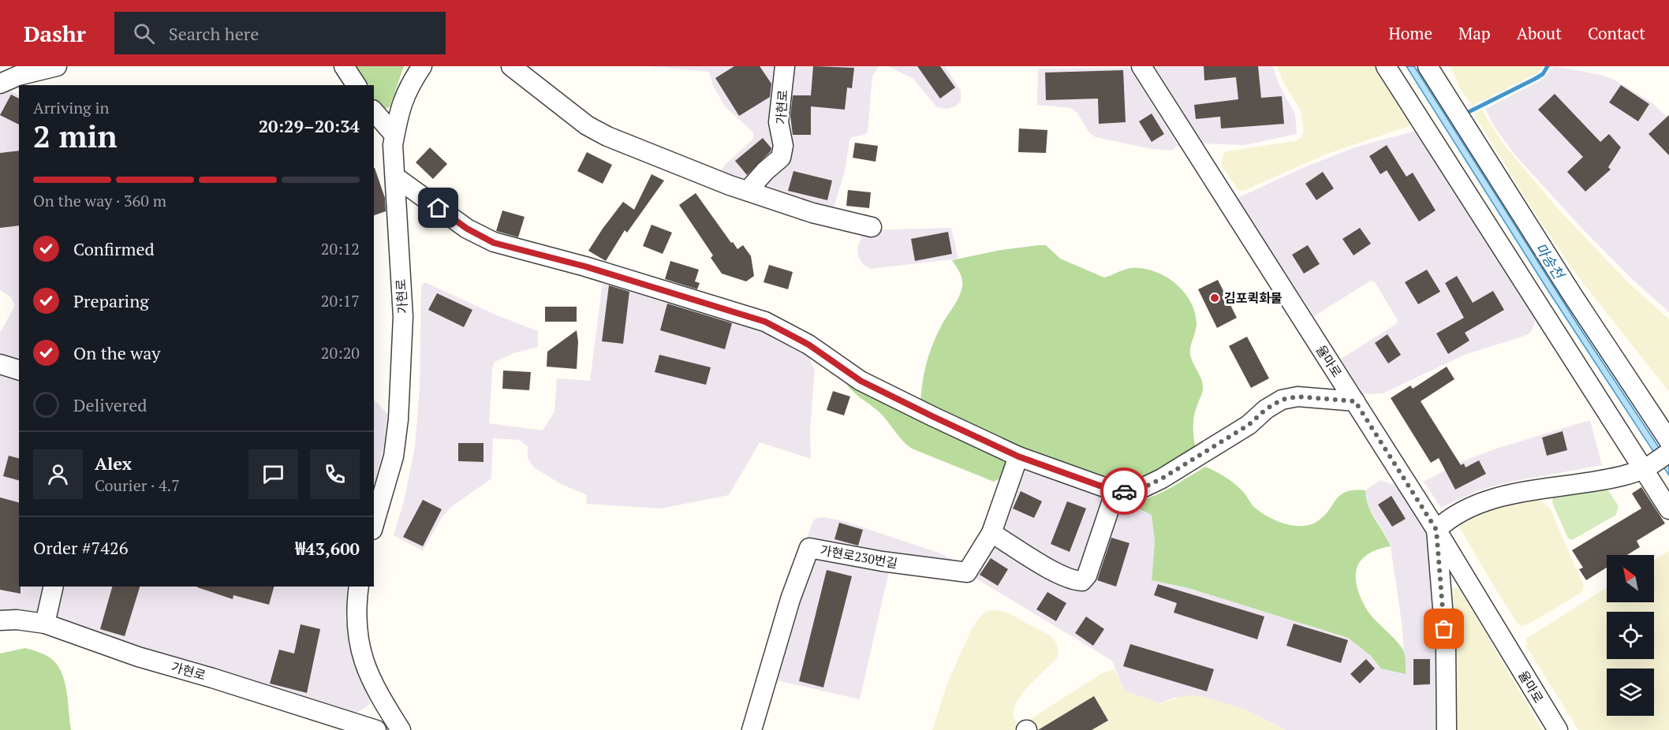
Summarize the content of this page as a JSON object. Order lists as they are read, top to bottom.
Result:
{
  "streets": {
    "street": ["가현로", "율마로", "가현로230번길"]
  },
  "water": ["마송천"],
  "places": ["김포퀵화물"],
  "north": "top left",
  "page": {
    "header": "Dashr",
    "search": "Search here",
    "nav": [
      "Home",
      "Map",
      "About",
      "Contact"
    ],
    "heading": ["2 min", "Arriving in", "20:29–20:34"],
    "panel": [
      "Alex",
      "Courier · 4.7",
      "Order #7426",
      "₩43,600"
    ],
    "bar": "On the way · 360 m",
    "list": [
      ["Confirmed", "20:12"],
      ["Preparing", "20:17"],
      ["On the way", "20:20"],
      "Delivered"
    ]
  }
}
